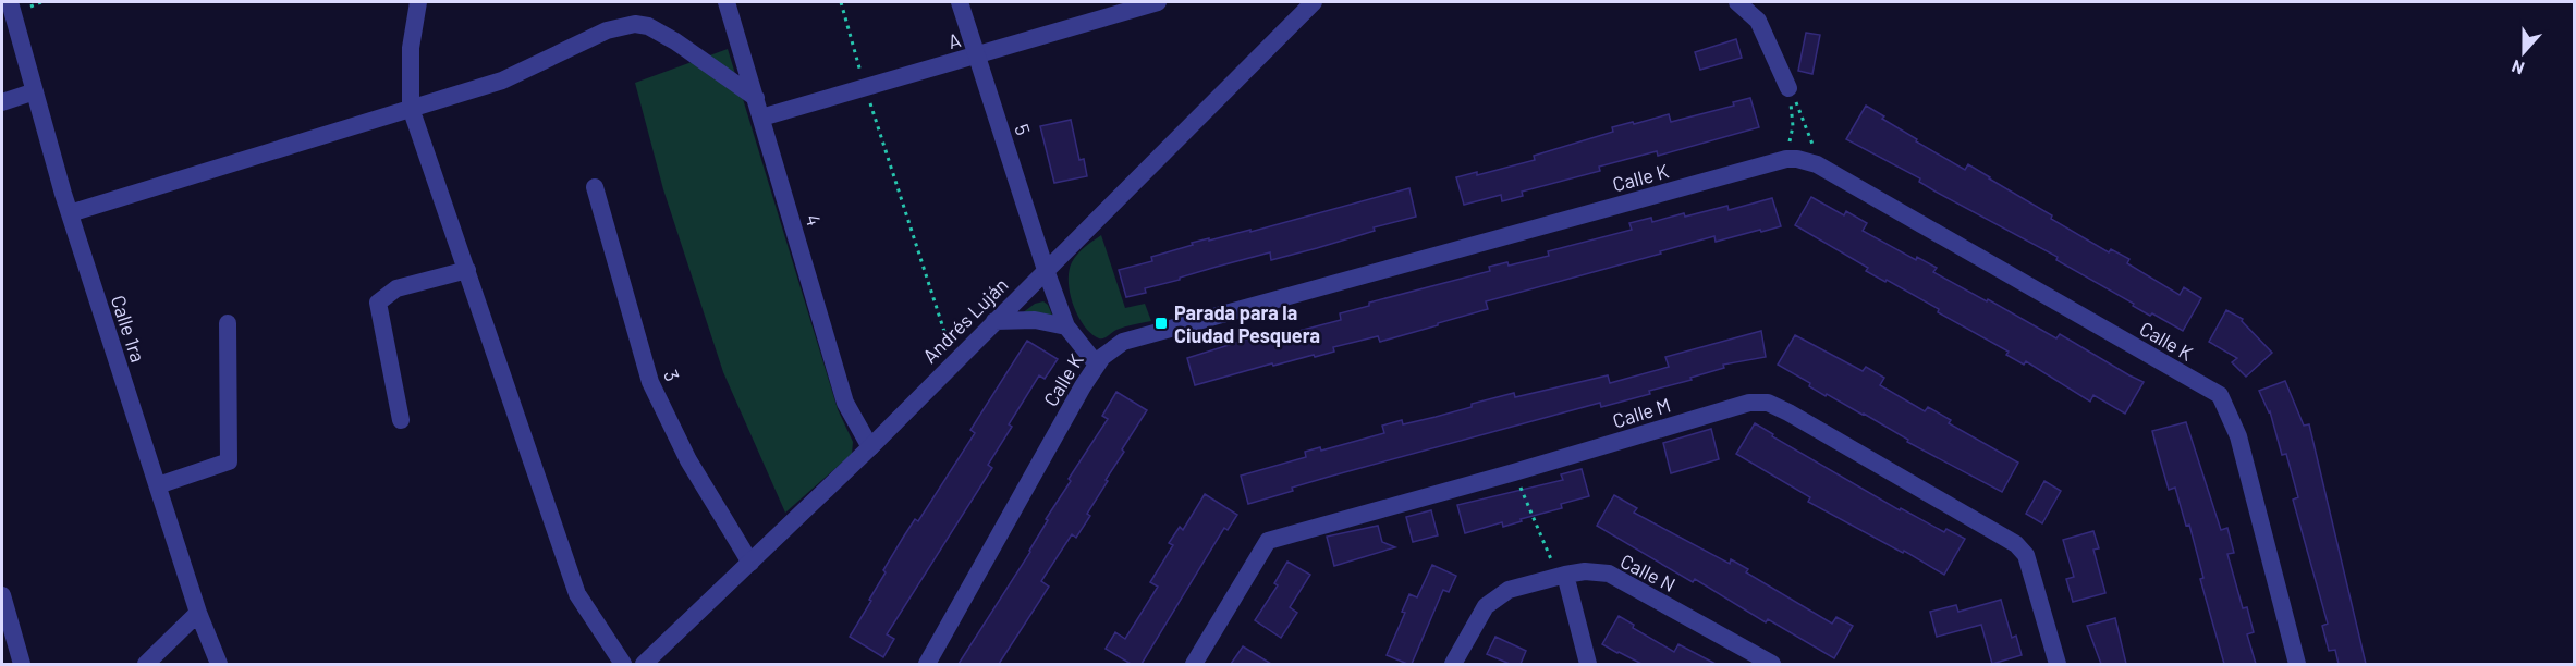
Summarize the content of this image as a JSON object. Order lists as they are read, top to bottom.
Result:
{
  "streets": {
    "street": [
      "A",
      "5",
      "Calle K",
      "4",
      "Andrés Luján",
      "Calle 1ra",
      "3",
      "Calle M",
      "Calle N"
    ]
  },
  "crossings": [
    ["A", "5"],
    ["A", "4"],
    ["5", "Calle K"],
    ["5", "Andrés Luján"],
    ["4", "Andrés Luján"],
    ["Andrés Luján", "3"]
  ],
  "places": {
    "transit": ["Parada para la Ciudad Pesquera"]
  },
  "north": "bottom"
}
